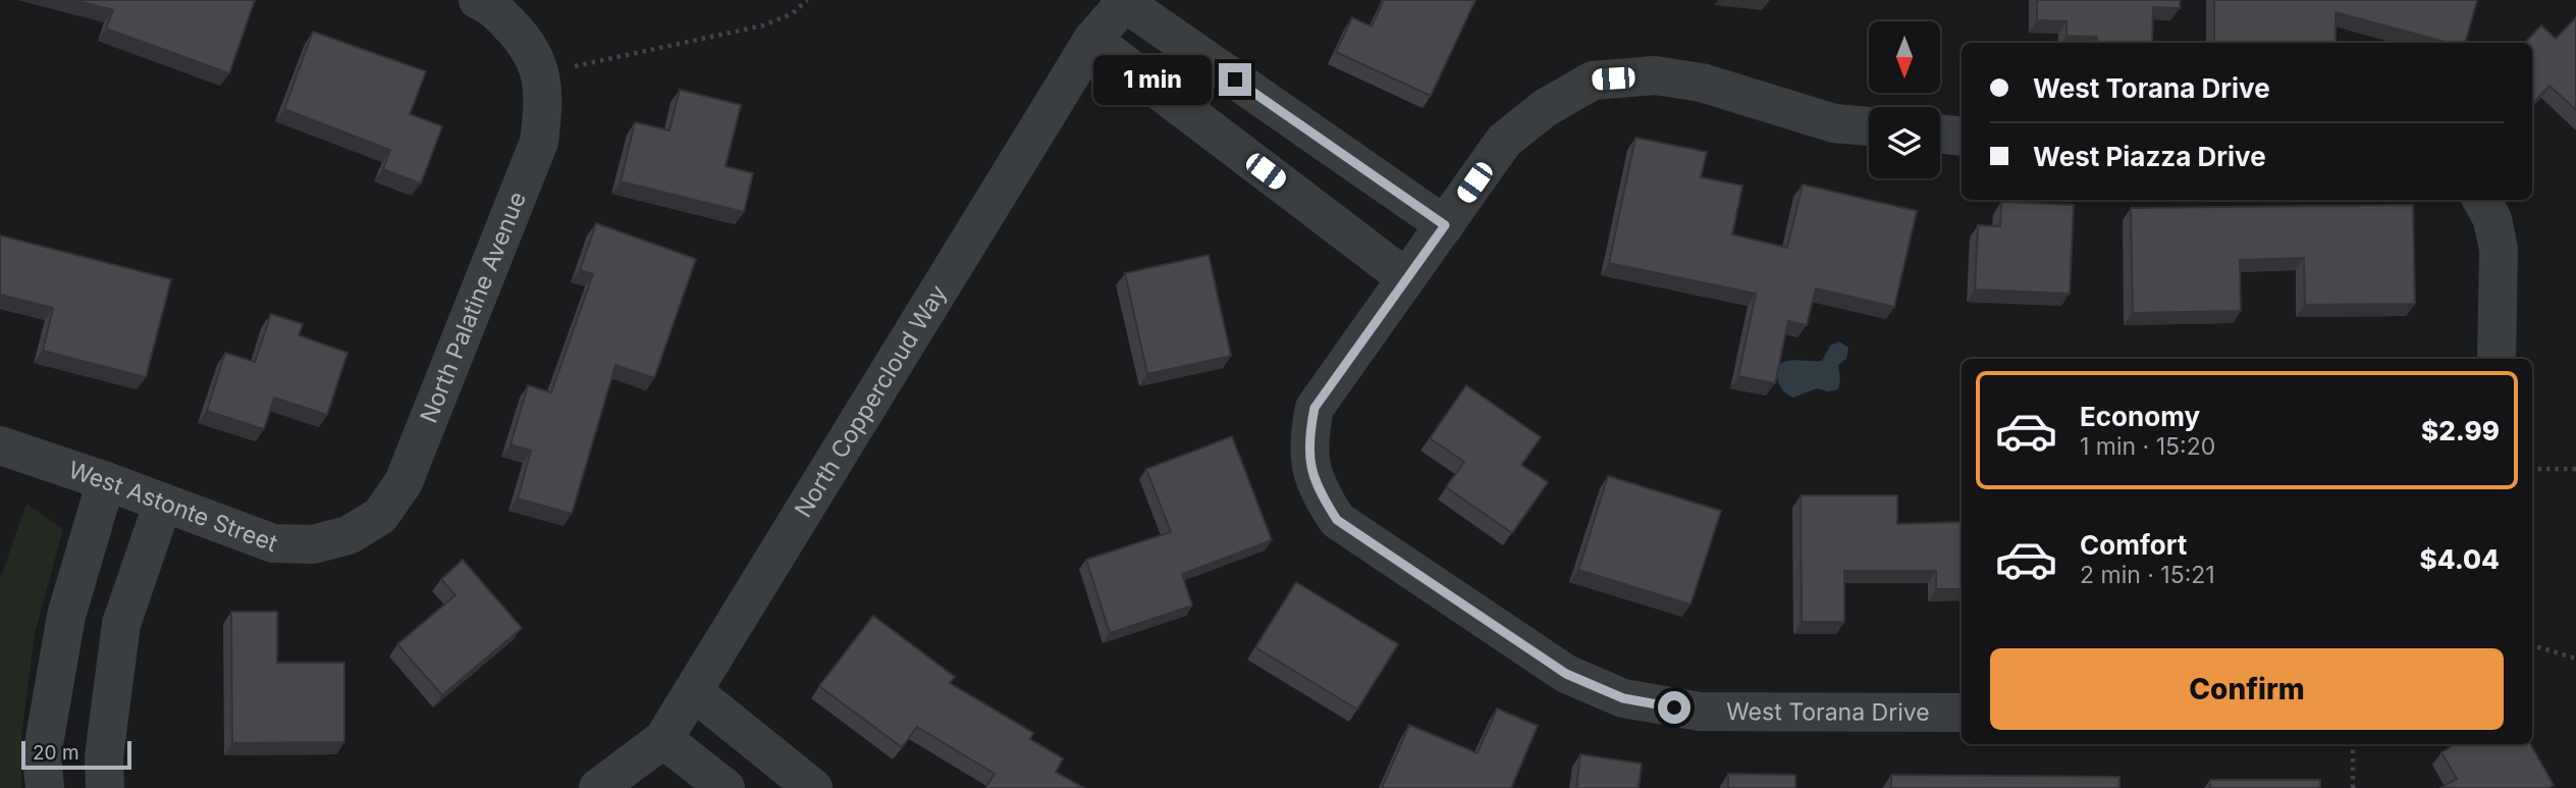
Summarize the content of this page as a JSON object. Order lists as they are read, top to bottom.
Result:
{
  "streets": {
    "street": [
      "North Palatine Avenue",
      "North Coppercloud Way",
      "West Astonte Street",
      "West Torana Drive"
    ]
  },
  "crossings": [
    ["North Palatine Avenue", "West Astonte Street"]
  ],
  "scale_bar": "20 m",
  "north": "bottom",
  "page": {
    "banner": ["West Torana Drive", "West Piazza Drive"],
    "bubble": "1 min",
    "list": [
      {
        "name": "Economy",
        "note": "1 min · 15:20",
        "value": "$2.99"
      },
      {
        "name": "Comfort",
        "note": "2 min · 15:21",
        "value": "$4.04"
      }
    ],
    "buttons": "Confirm",
    "scale": "20 m"
  }
}
